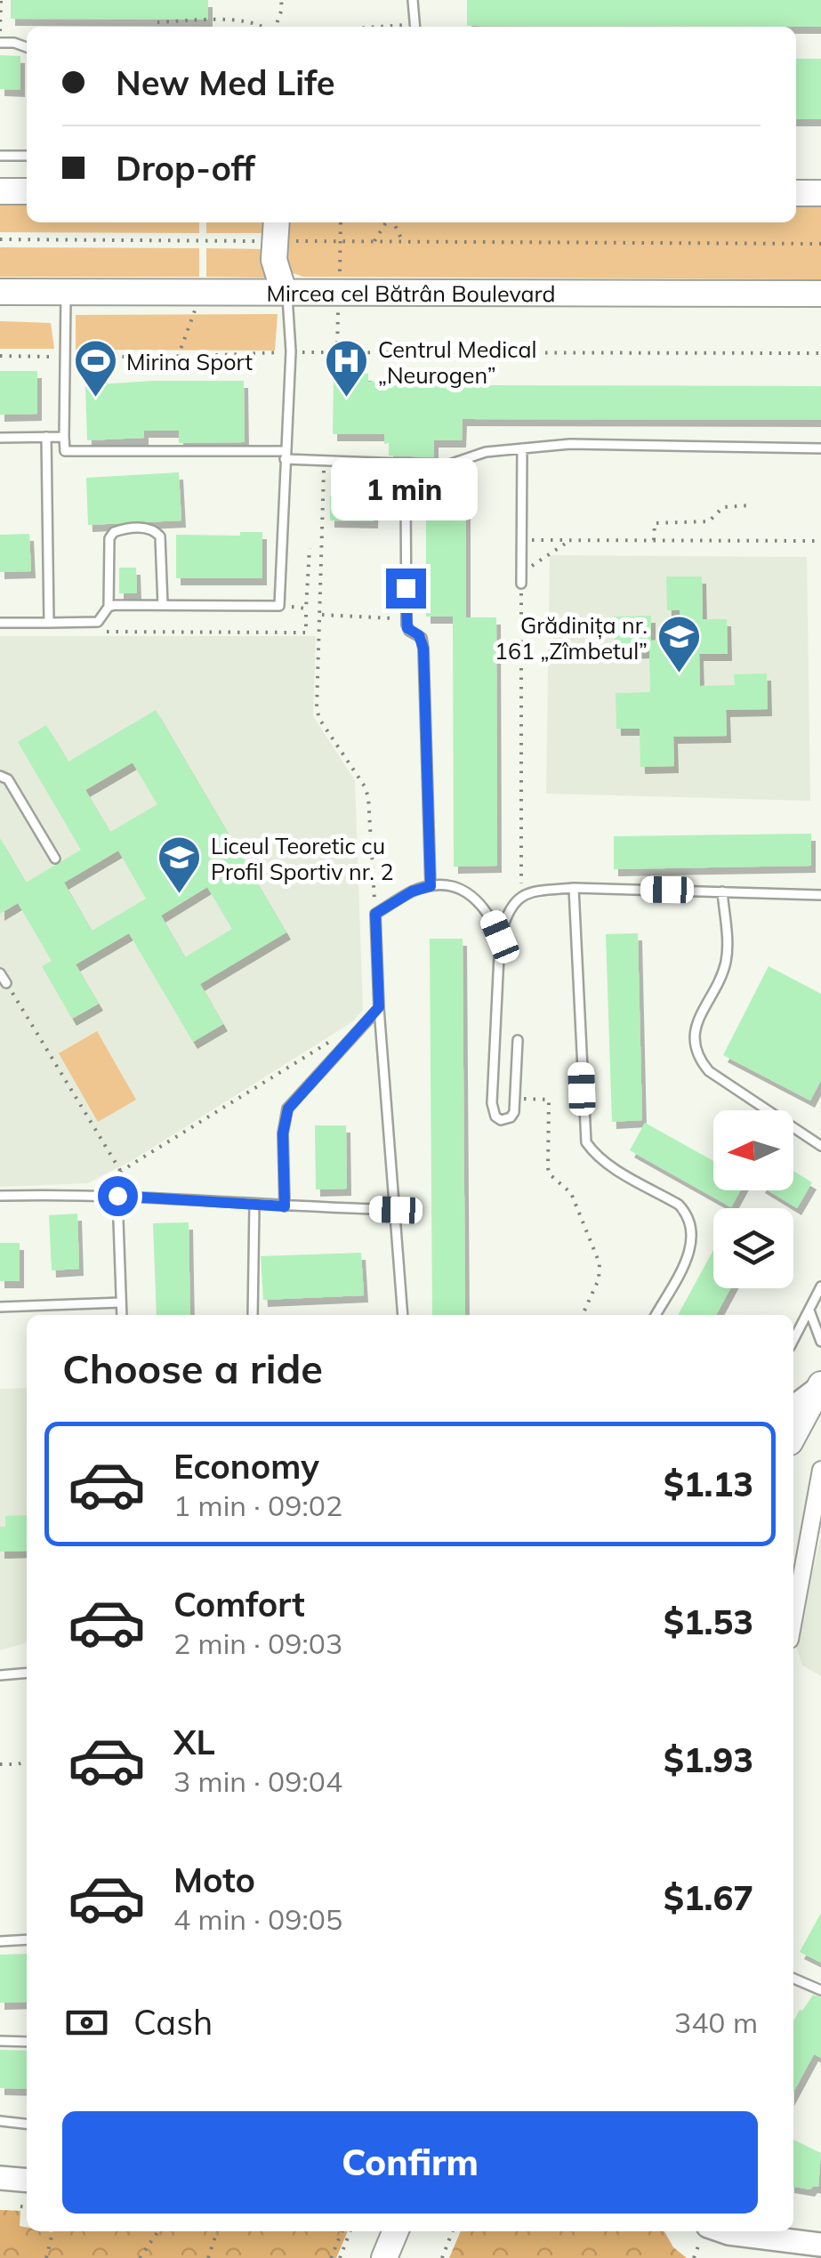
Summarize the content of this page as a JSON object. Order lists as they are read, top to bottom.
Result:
{
  "streets": {
    "main road": ["Mircea cel Bătrân Boulevard"]
  },
  "places": {
    "sports": ["Mirina Sport"],
    "hospital": ["Centrul Medical „Neurogen”"],
    "school or university": ["Grădinița nr. 161 „Zîmbetul”", "Liceul Teoretic cu Profil Sportiv nr. 2"]
  },
  "north": "left",
  "page": {
    "banner": ["New Med Life", "Drop-off"],
    "bubble": "1 min",
    "heading": "Choose a ride",
    "list": [
      {
        "name": "Economy",
        "note": "1 min · 09:02",
        "value": "$1.13"
      },
      {
        "name": "Comfort",
        "note": "2 min · 09:03",
        "value": "$1.53"
      },
      {
        "name": "XL",
        "note": "3 min · 09:04",
        "value": "$1.93"
      },
      {
        "name": "Moto",
        "note": "4 min · 09:05",
        "value": "$1.67"
      }
    ],
    "pay": ["Cash", "340 m"],
    "buttons": "Confirm"
  }
}
